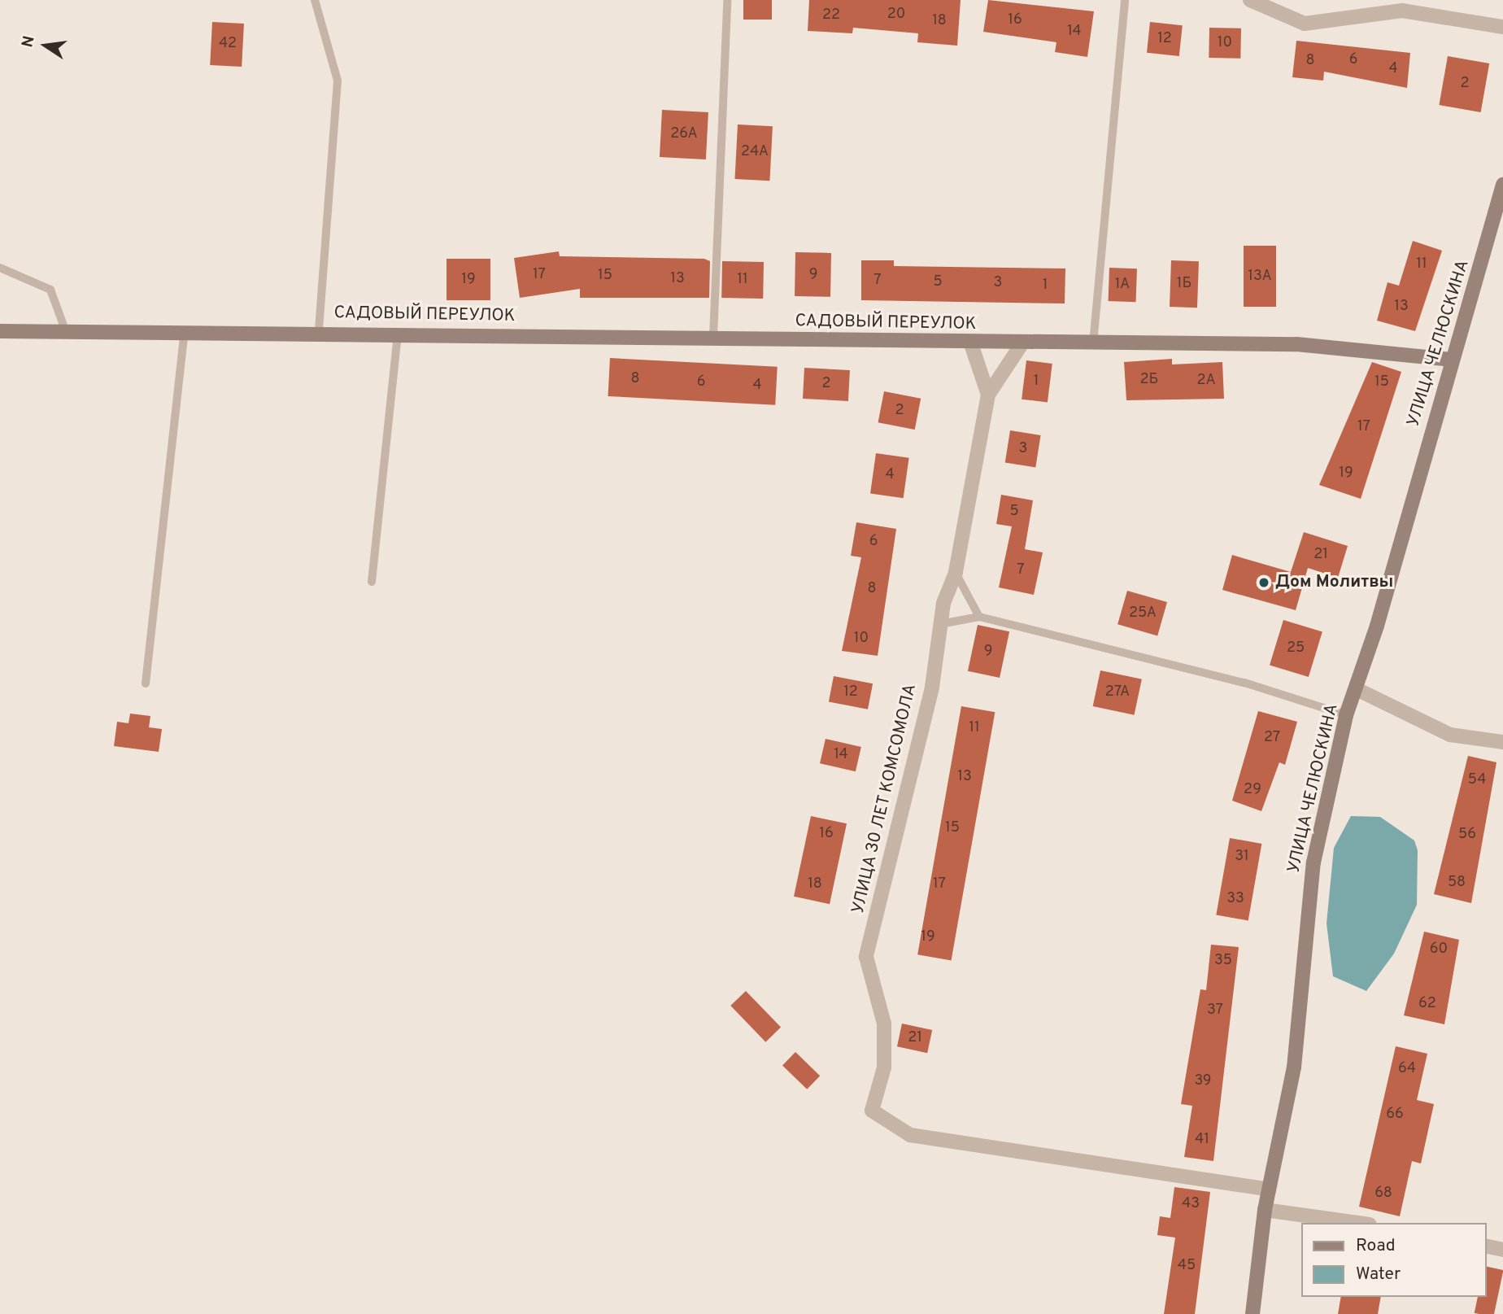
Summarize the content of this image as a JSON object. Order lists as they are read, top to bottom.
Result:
{
  "streets": {
    "street": ["САДОВЫЙ ПЕРЕУЛОК", "УЛИЦА ЧЕЛЮСКИНА", "УЛИЦА 30 ЛЕТ КОМСОМОЛА"]
  },
  "crossings": [
    ["САДОВЫЙ ПЕРЕУЛОК", "УЛИЦА ЧЕЛЮСКИНА"],
    ["САДОВЫЙ ПЕРЕУЛОК", "УЛИЦА 30 ЛЕТ КОМСОМОЛА"],
    ["УЛИЦА ЧЕЛЮСКИНА", "УЛИЦА 30 ЛЕТ КОМСОМОЛА"]
  ],
  "places": ["Дом Молитвы"],
  "house_numbers": [
    "20",
    "22",
    "16",
    "18",
    "14",
    "12",
    "10",
    "42",
    "6",
    "8",
    "4",
    "2",
    "26А",
    "24А",
    "11",
    "17",
    "9",
    "15",
    "13А",
    "13",
    "19",
    "11",
    "7",
    "5",
    "3",
    "1Б",
    "1А",
    "1",
    "13",
    "8",
    "2Б",
    "2А",
    "1",
    "6",
    "15",
    "2",
    "4",
    "2",
    "17",
    "3",
    "19",
    "4",
    "5",
    "6",
    "21",
    "7",
    "8",
    "25А",
    "10",
    "25",
    "9",
    "12",
    "27А",
    "11",
    "27",
    "14",
    "13",
    "54",
    "29",
    "15",
    "16",
    "56",
    "31",
    "58",
    "18",
    "17",
    "33",
    "19",
    "60",
    "35",
    "62",
    "37",
    "21",
    "64",
    "39",
    "66",
    "41",
    "68",
    "43",
    "45"
  ],
  "legend": ["Road", "Water"],
  "north": "left"
}
